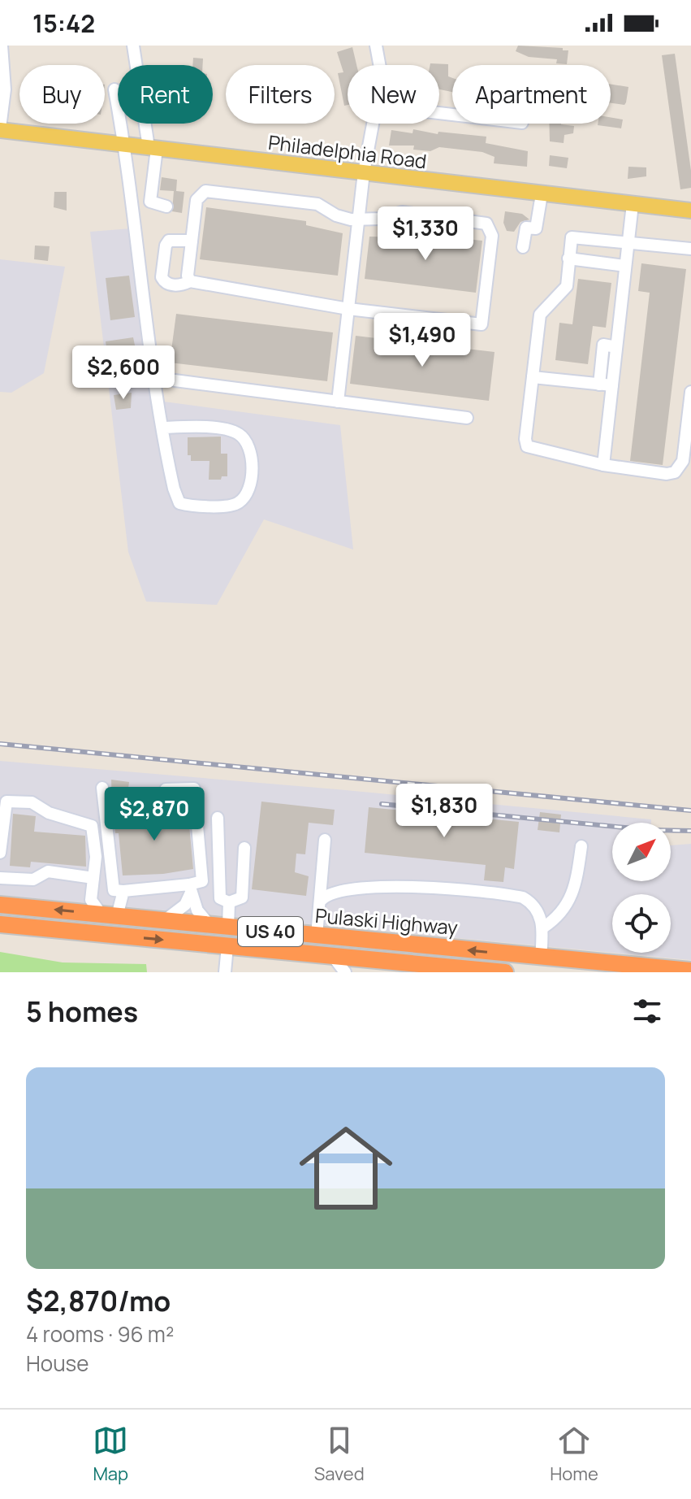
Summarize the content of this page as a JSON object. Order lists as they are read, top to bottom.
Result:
{
  "streets": {
    "highway": ["Pulaski Highway", "US 40"],
    "main road": ["Philadelphia Road"]
  },
  "north": "top right",
  "page": {
    "status": "15:42",
    "chip": [
      "Buy",
      "Rent",
      "Filters",
      "New",
      "Apartment"
    ],
    "price": [
      "$1,330",
      "$1,490",
      "$2,600",
      "$1,830",
      "$2,870"
    ],
    "heading": "5 homes",
    "list": [
      {
        "name": "$2,870/mo",
        "note": "4 rooms · 96 m² · House"
      }
    ],
    "tabs": ["Map", "Saved", "Home"]
  }
}
